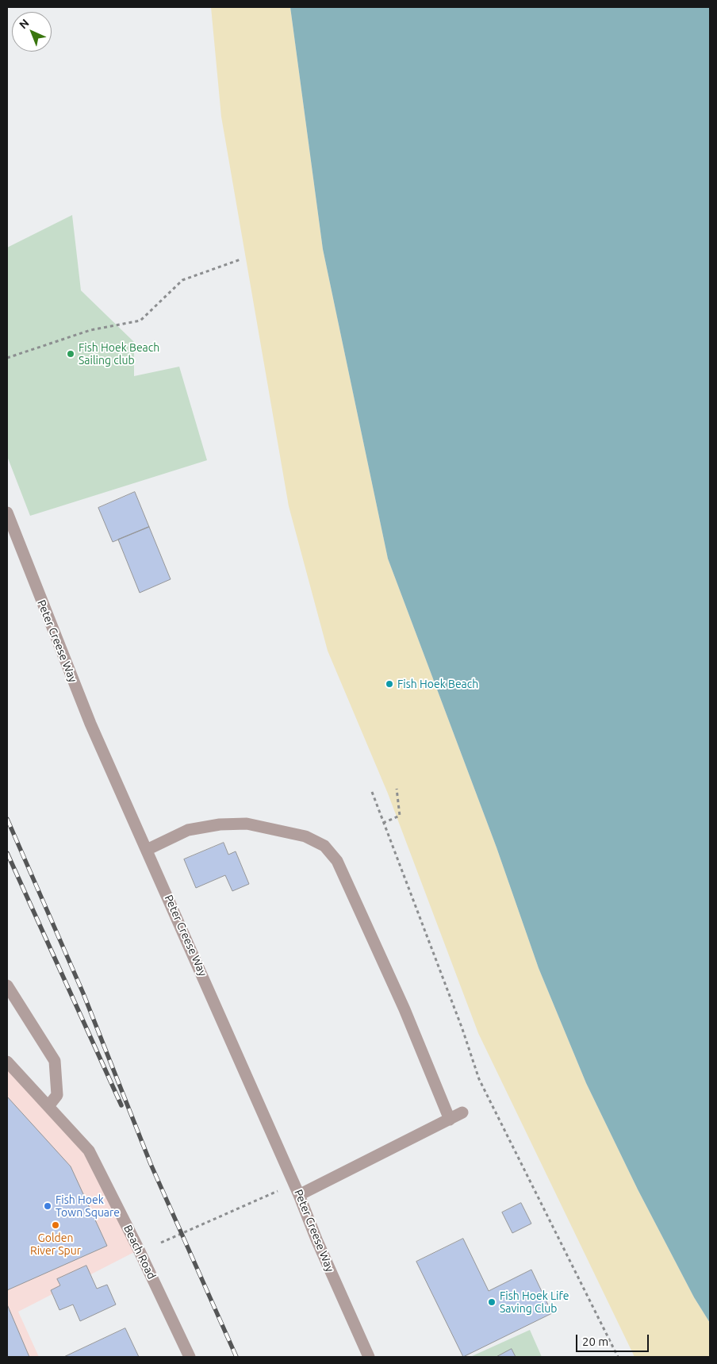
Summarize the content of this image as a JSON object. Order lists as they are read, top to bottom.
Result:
{
  "streets": {
    "street": ["Peter Creese Way", "Beach Road"]
  },
  "places": [
    "Fish Hoek Beach Sailing club",
    "Fish Hoek Beach",
    "Fish Hoek Town Square",
    "Golden River Spur",
    "Fish Hoek Life Saving Club"
  ],
  "scale_bar": "20 m",
  "north": "top left"
}
